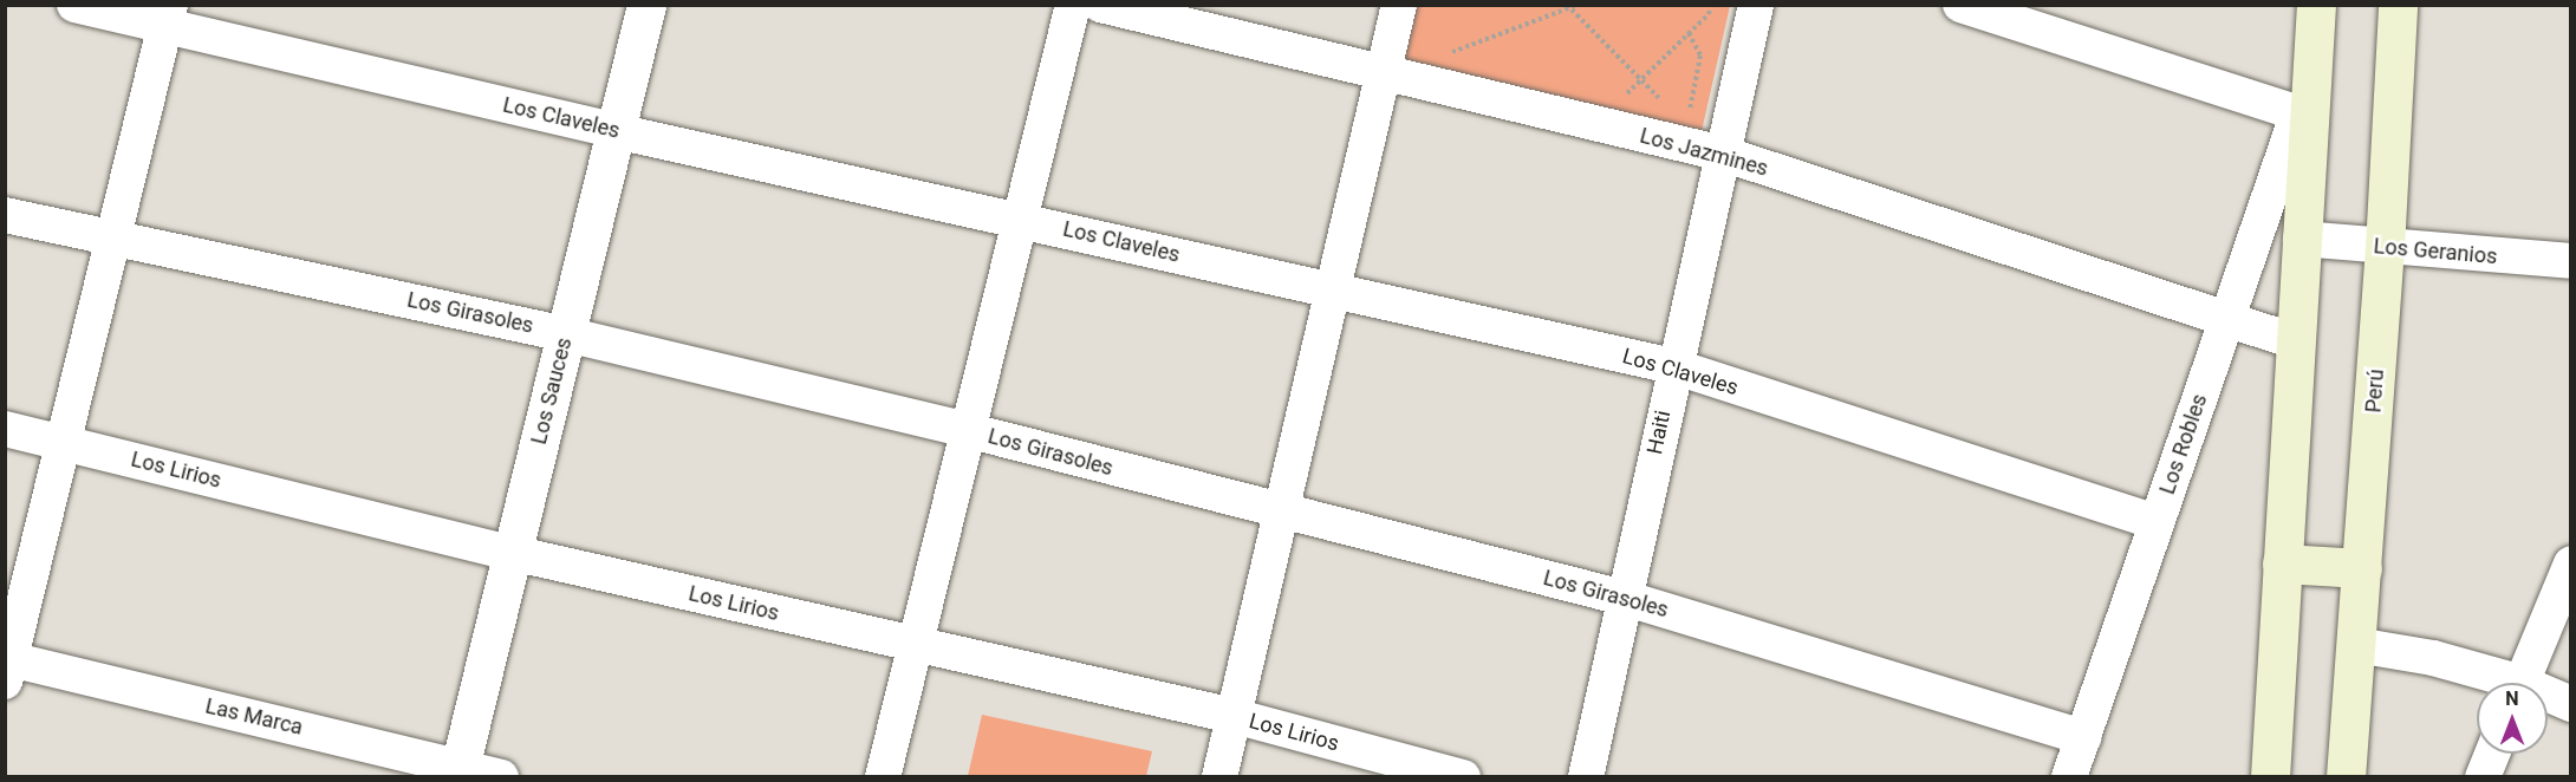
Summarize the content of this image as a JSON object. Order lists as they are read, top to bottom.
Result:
{
  "streets": {
    "main road": ["Perú"],
    "street": [
      "Los Claveles",
      "Los Jazmines",
      "Los Geranios",
      "Los Girasoles",
      "Los Sauces",
      "Haiti",
      "Los Robles",
      "Los Lirios",
      "Las Marca"
    ]
  },
  "crossings": [
    ["Los Claveles", "Los Sauces"],
    ["Los Claveles", "Haiti"],
    ["Los Claveles", "Los Robles"],
    ["Los Jazmines", "Haiti"],
    ["Los Jazmines", "Los Robles"],
    ["Los Geranios", "Perú"],
    ["Los Girasoles", "Los Sauces"],
    ["Los Girasoles", "Haiti"],
    ["Los Girasoles", "Los Robles"],
    ["Los Sauces", "Los Lirios"],
    ["Los Sauces", "Las Marca"]
  ],
  "north": "top"
}
